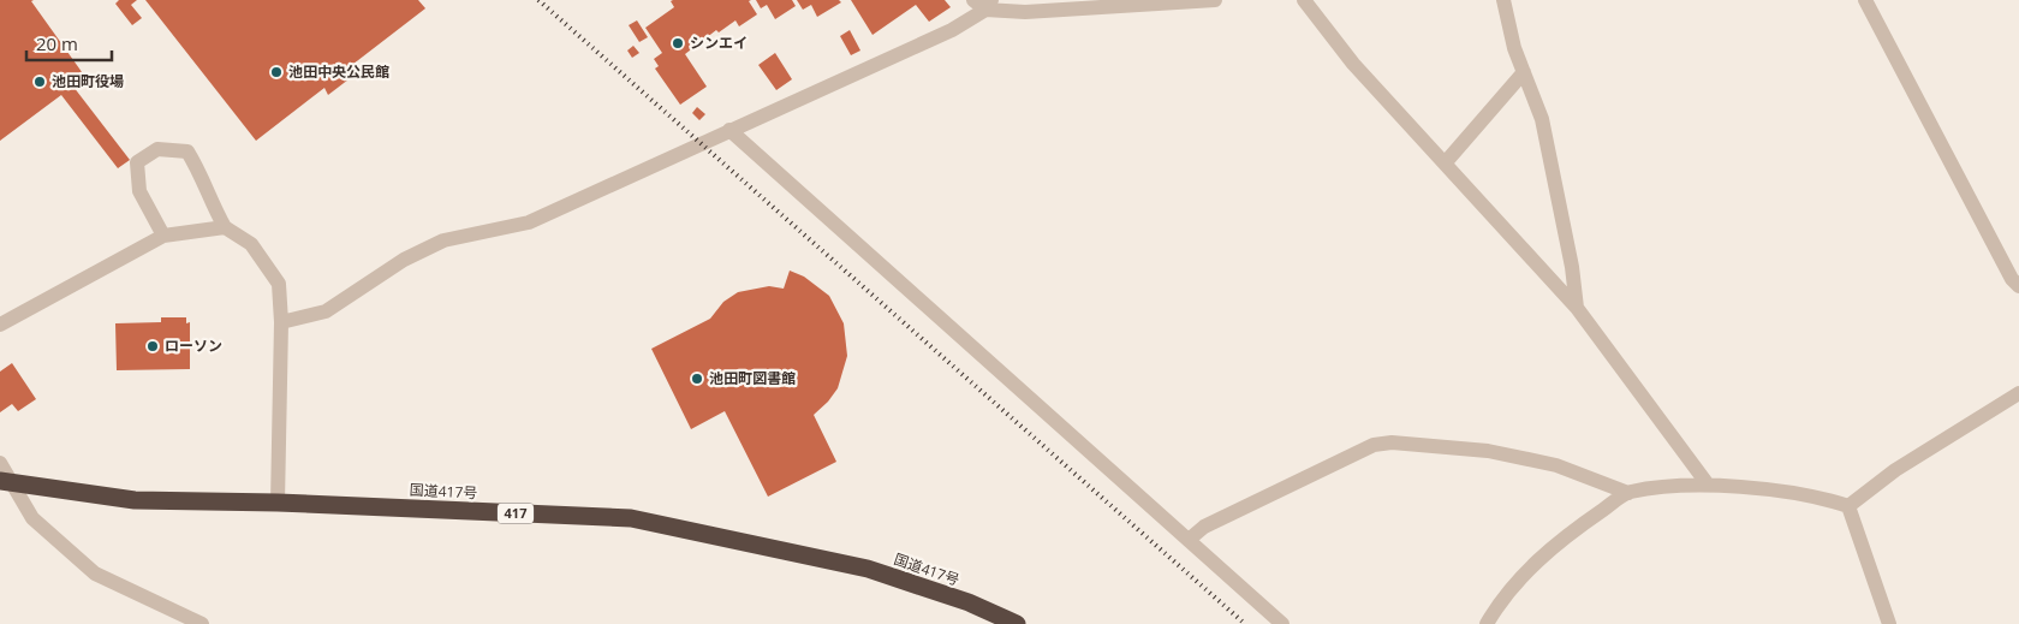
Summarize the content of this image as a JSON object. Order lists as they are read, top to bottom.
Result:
{
  "streets": {
    "highway": ["国道417号", "417"]
  },
  "places": [
    "シンエイ",
    "池田中央公民館",
    "池田町役場",
    "ローソン",
    "池田町図書館"
  ],
  "scale_bar": "20 m"
}
